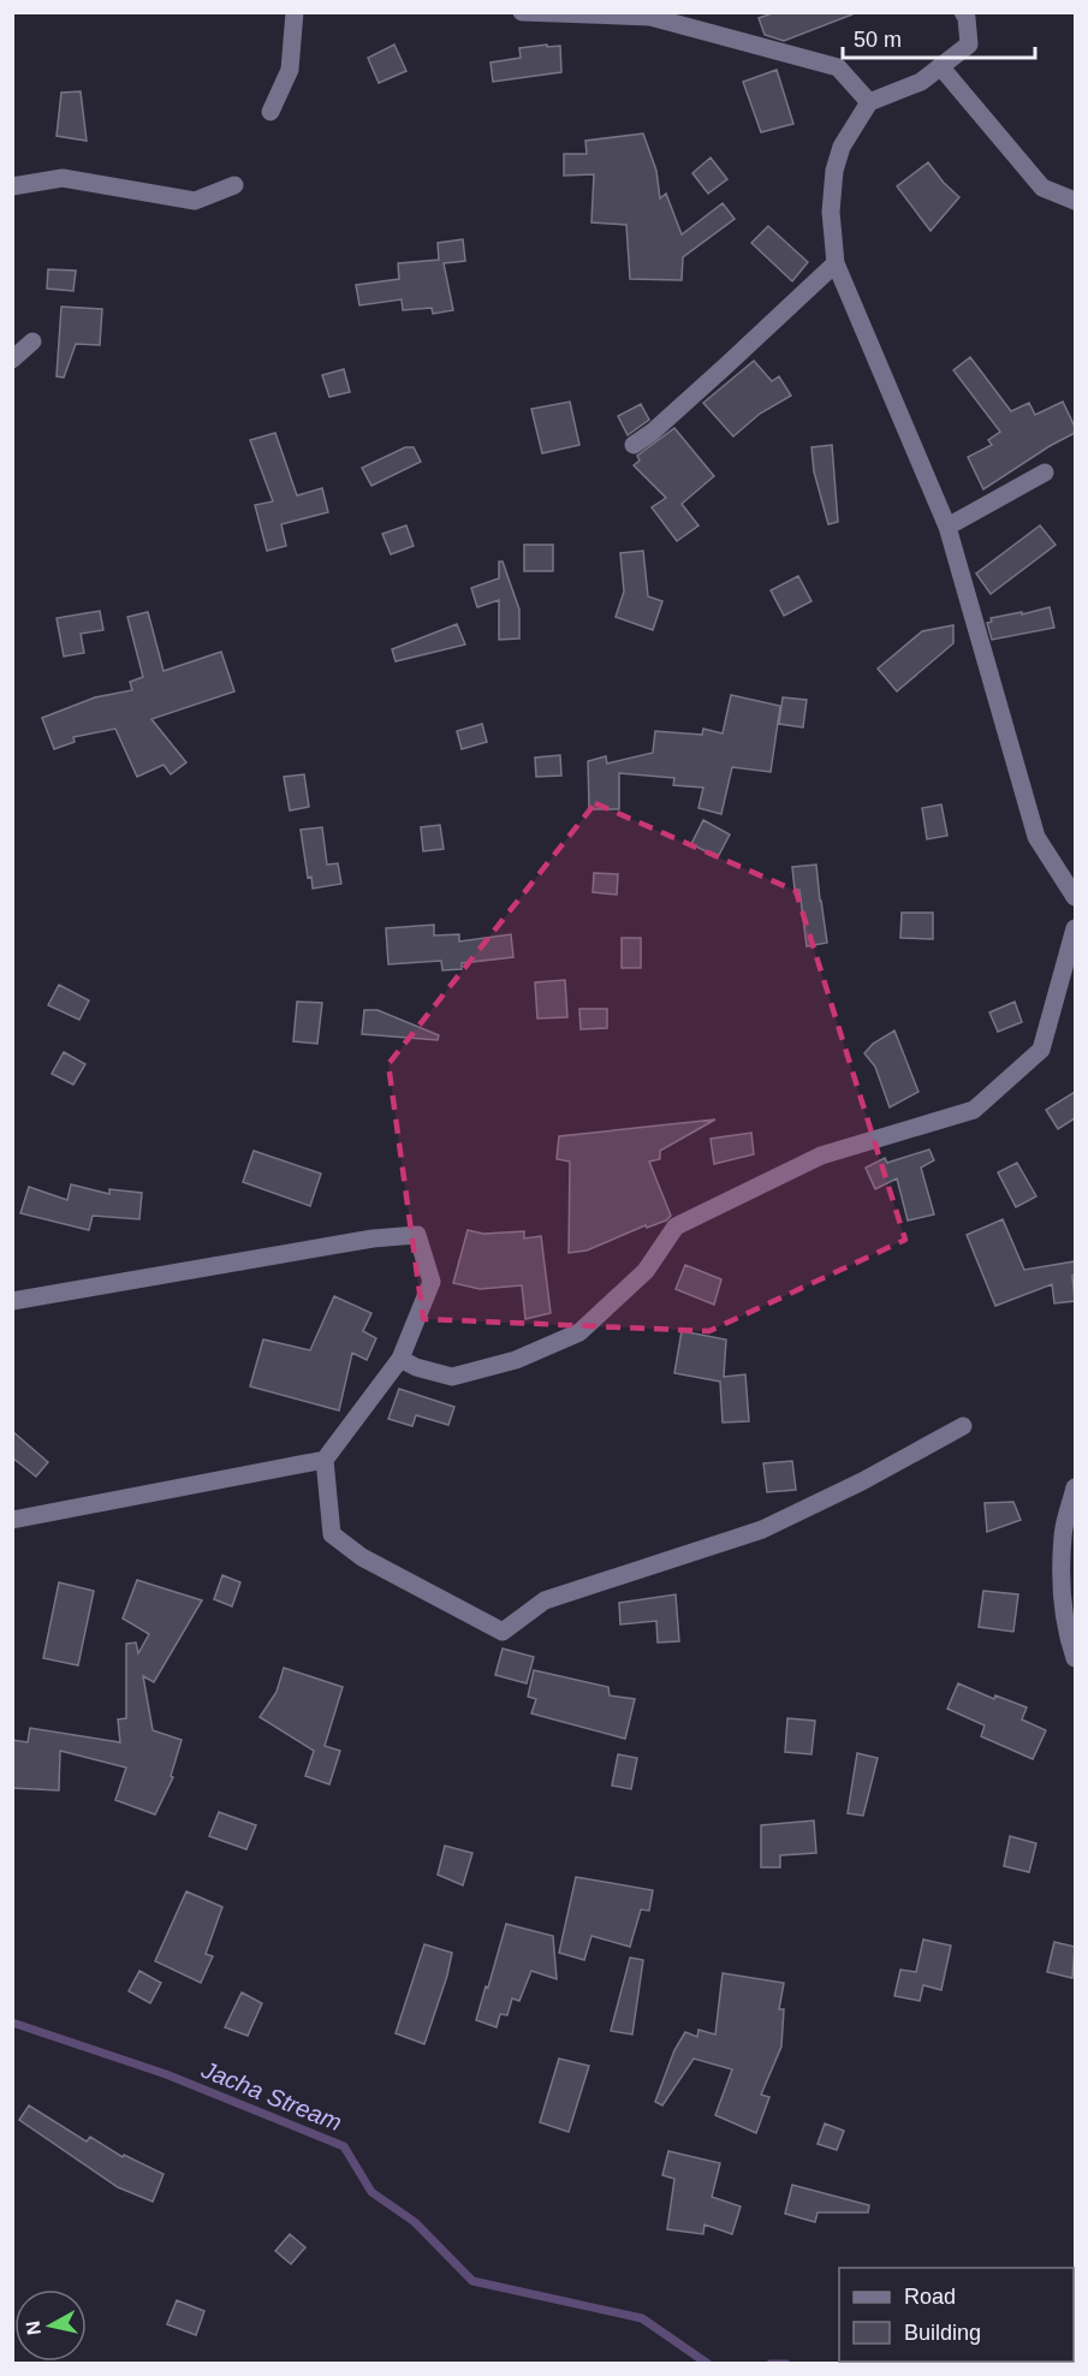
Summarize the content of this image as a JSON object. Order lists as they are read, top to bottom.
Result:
{
  "water": ["Jacha Stream"],
  "legend": ["Road", "Building"],
  "scale_bar": "50 m",
  "north": "left"
}
